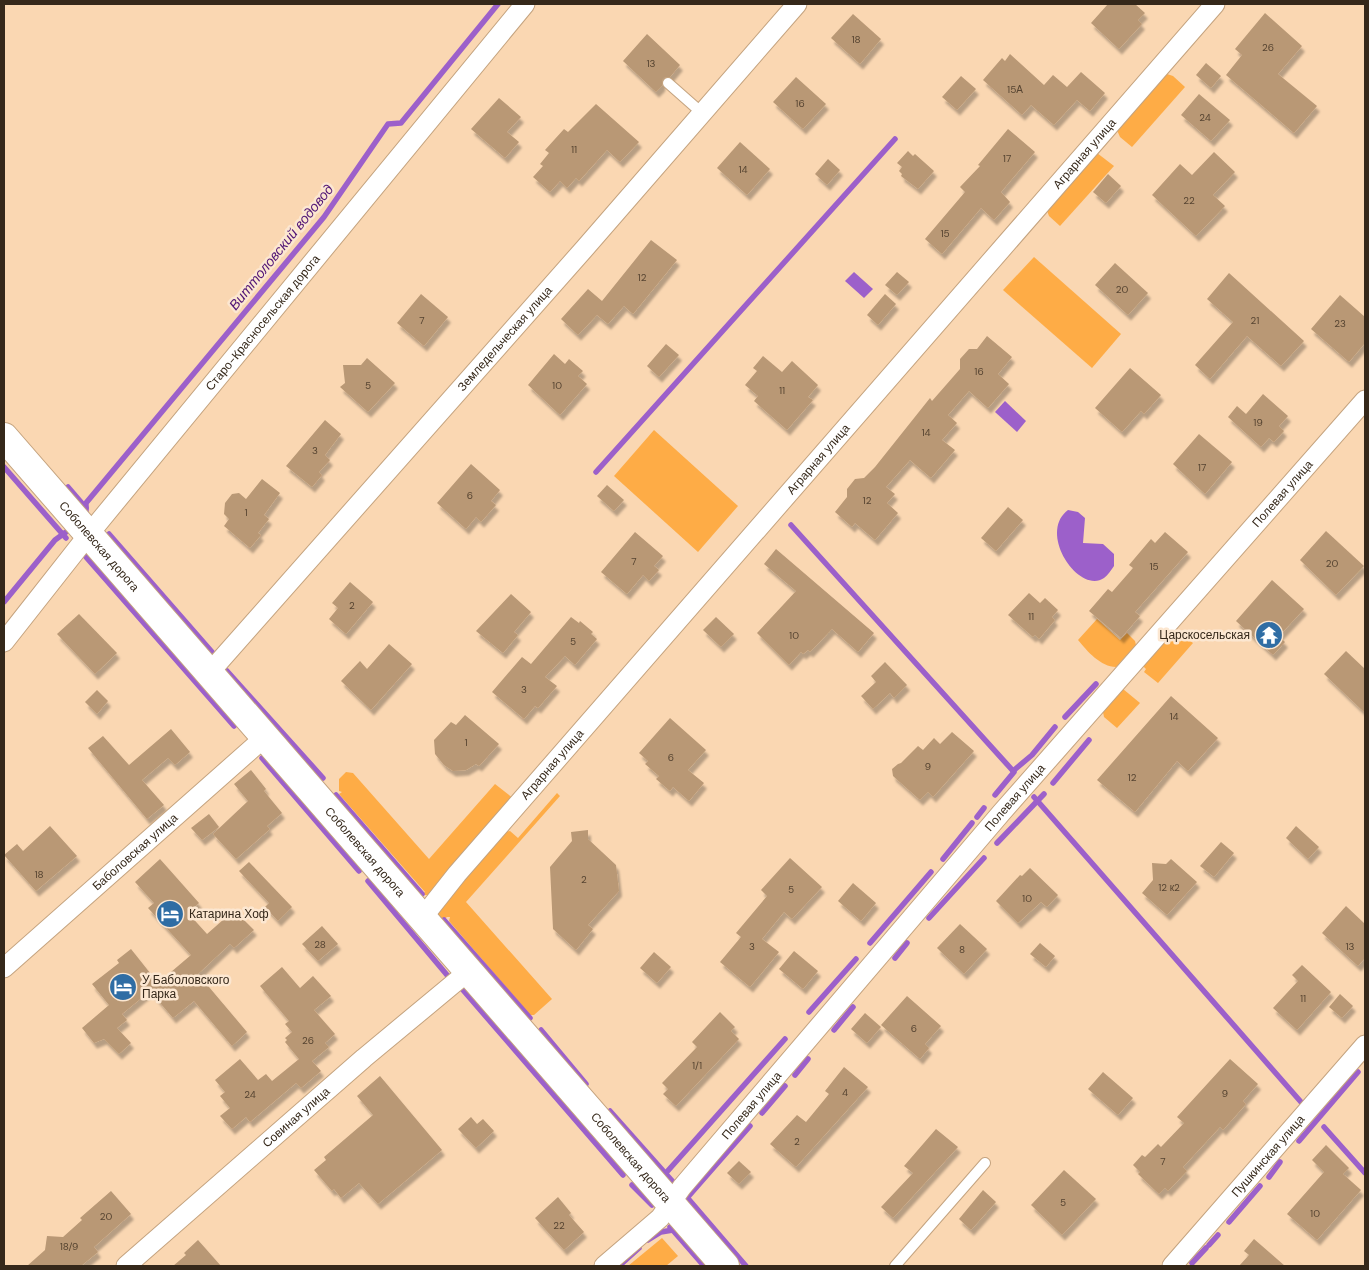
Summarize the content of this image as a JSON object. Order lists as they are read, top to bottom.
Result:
{
  "streets": {
    "street": [
      "Аграрная улица",
      "Старо-Красносельская дорога",
      "Земледельческая улица",
      "Полевая улица",
      "Соболевская дорога",
      "Баболовская улица",
      "Совиная улица",
      "Пушкинская улица"
    ]
  },
  "crossings": [
    ["Аграрная улица", "Соболевская дорога"],
    ["Старо-Красносельская дорога", "Соболевская дорога"],
    ["Земледельческая улица", "Соболевская дорога"],
    ["Полевая улица", "Соболевская дорога"],
    ["Соболевская дорога", "Баболовская улица"],
    ["Соболевская дорога", "Совиная улица"]
  ],
  "water": ["Виттоловский водовод"],
  "places": {
    "temple": ["Царскосельская"],
    "hotel": ["Катарина Хоф", "У Баболовского Парка"]
  },
  "house_numbers": [
    "18",
    "26",
    "13",
    "15А",
    "16",
    "24",
    "11",
    "17",
    "14",
    "22",
    "15",
    "12",
    "20",
    "7",
    "21",
    "23",
    "16",
    "5",
    "10",
    "11",
    "19",
    "14",
    "3",
    "17",
    "6",
    "12",
    "1",
    "7",
    "20",
    "15",
    "2",
    "11",
    "10",
    "5",
    "3",
    "14",
    "1",
    "6",
    "9",
    "12",
    "18",
    "2",
    "12 к2",
    "5",
    "10",
    "28",
    "3",
    "13",
    "8",
    "11",
    "6",
    "26",
    "1/1",
    "4",
    "9",
    "24",
    "2",
    "7",
    "5",
    "10",
    "20",
    "22",
    "18/9"
  ]
}
